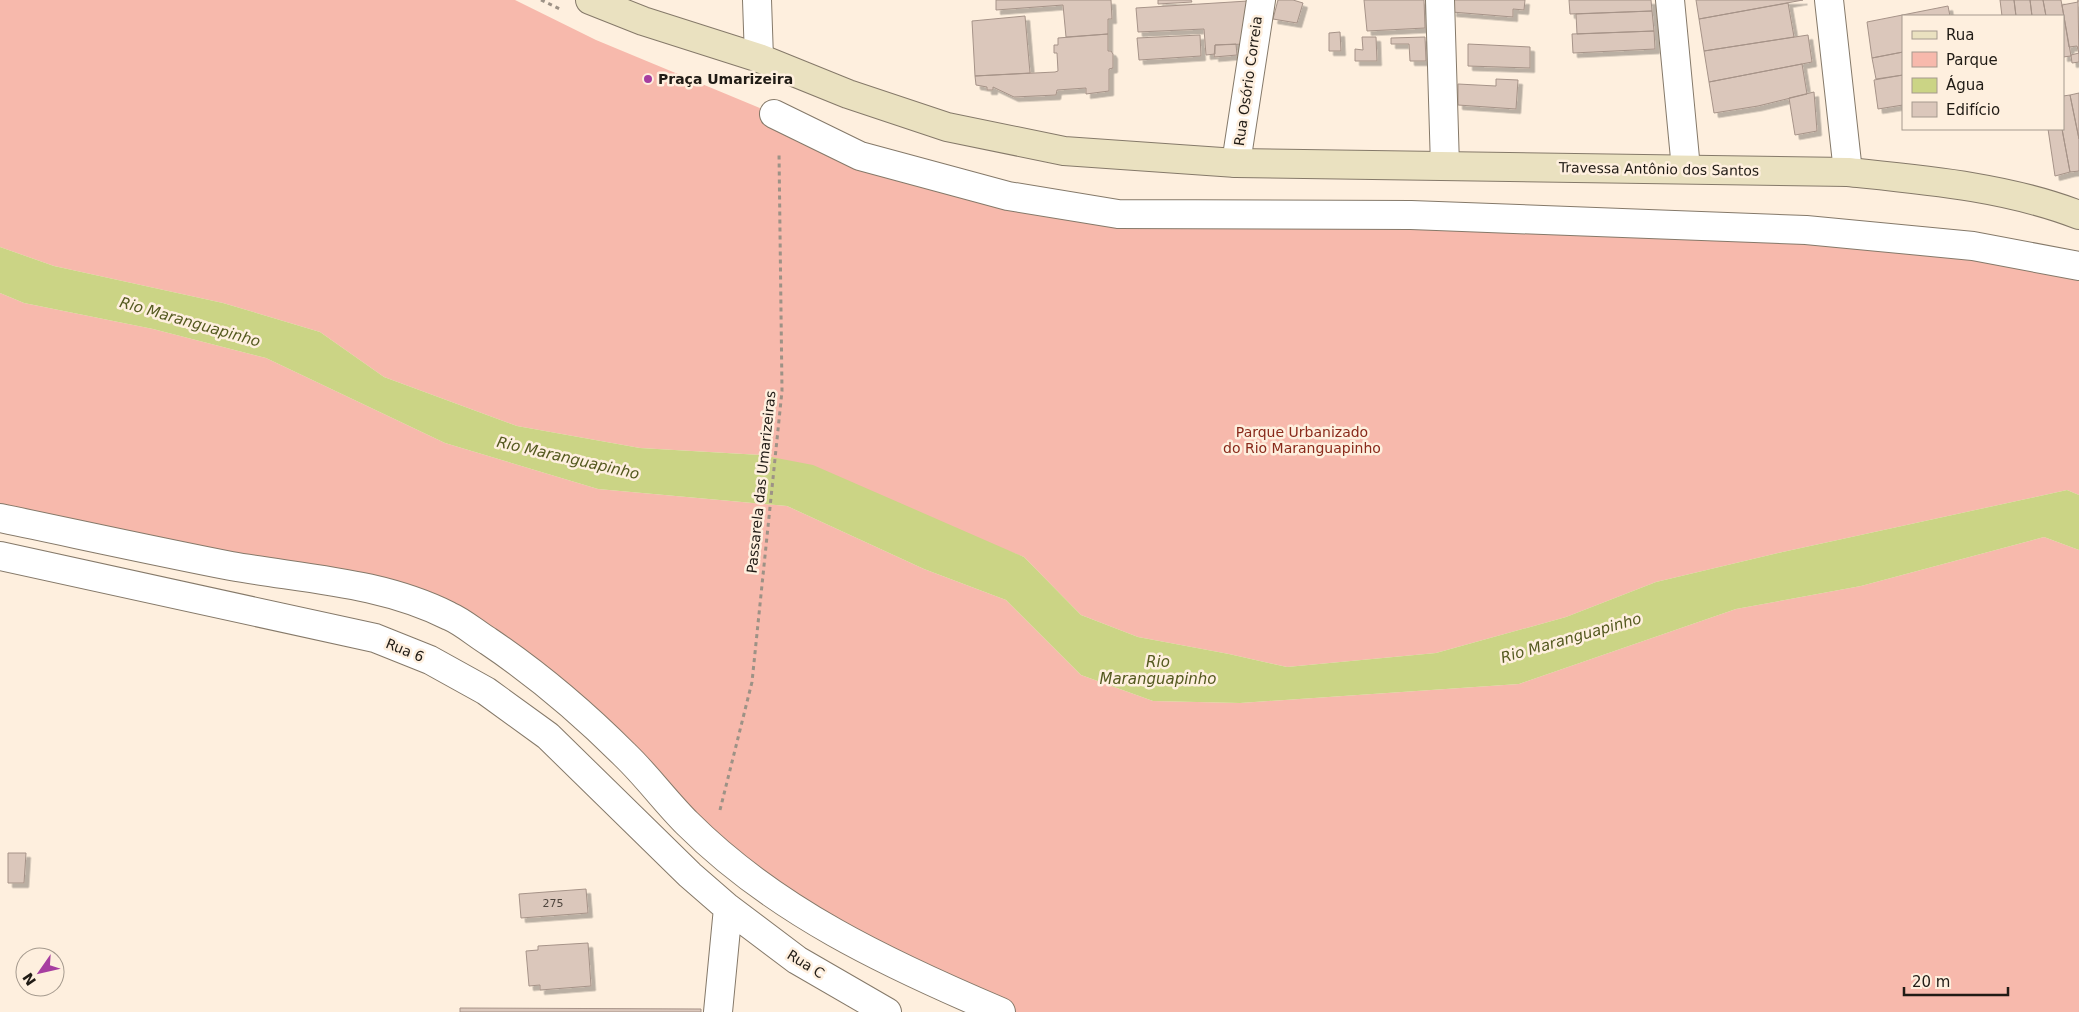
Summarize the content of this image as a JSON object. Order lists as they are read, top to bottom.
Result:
{
  "streets": {
    "main road": ["Travessa Antônio dos Santos"],
    "street": ["Rua Osório Correia", "Rua 6", "Rua C"],
    "path": ["Passarela das Umarizeiras"]
  },
  "crossings": [
    ["Rua Osório Correia", "Travessa Antônio dos Santos"],
    ["Rua 6", "Rua C"]
  ],
  "water": ["Rio Maranguapinho"],
  "parks": ["Parque Urbanizado do Rio Maranguapinho"],
  "places": ["Praça Umarizeira"],
  "house_numbers": ["275"],
  "legend": [
    "Rua",
    "Parque",
    "Água",
    "Edifício"
  ],
  "scale_bar": "20 m",
  "north": "bottom left"
}
